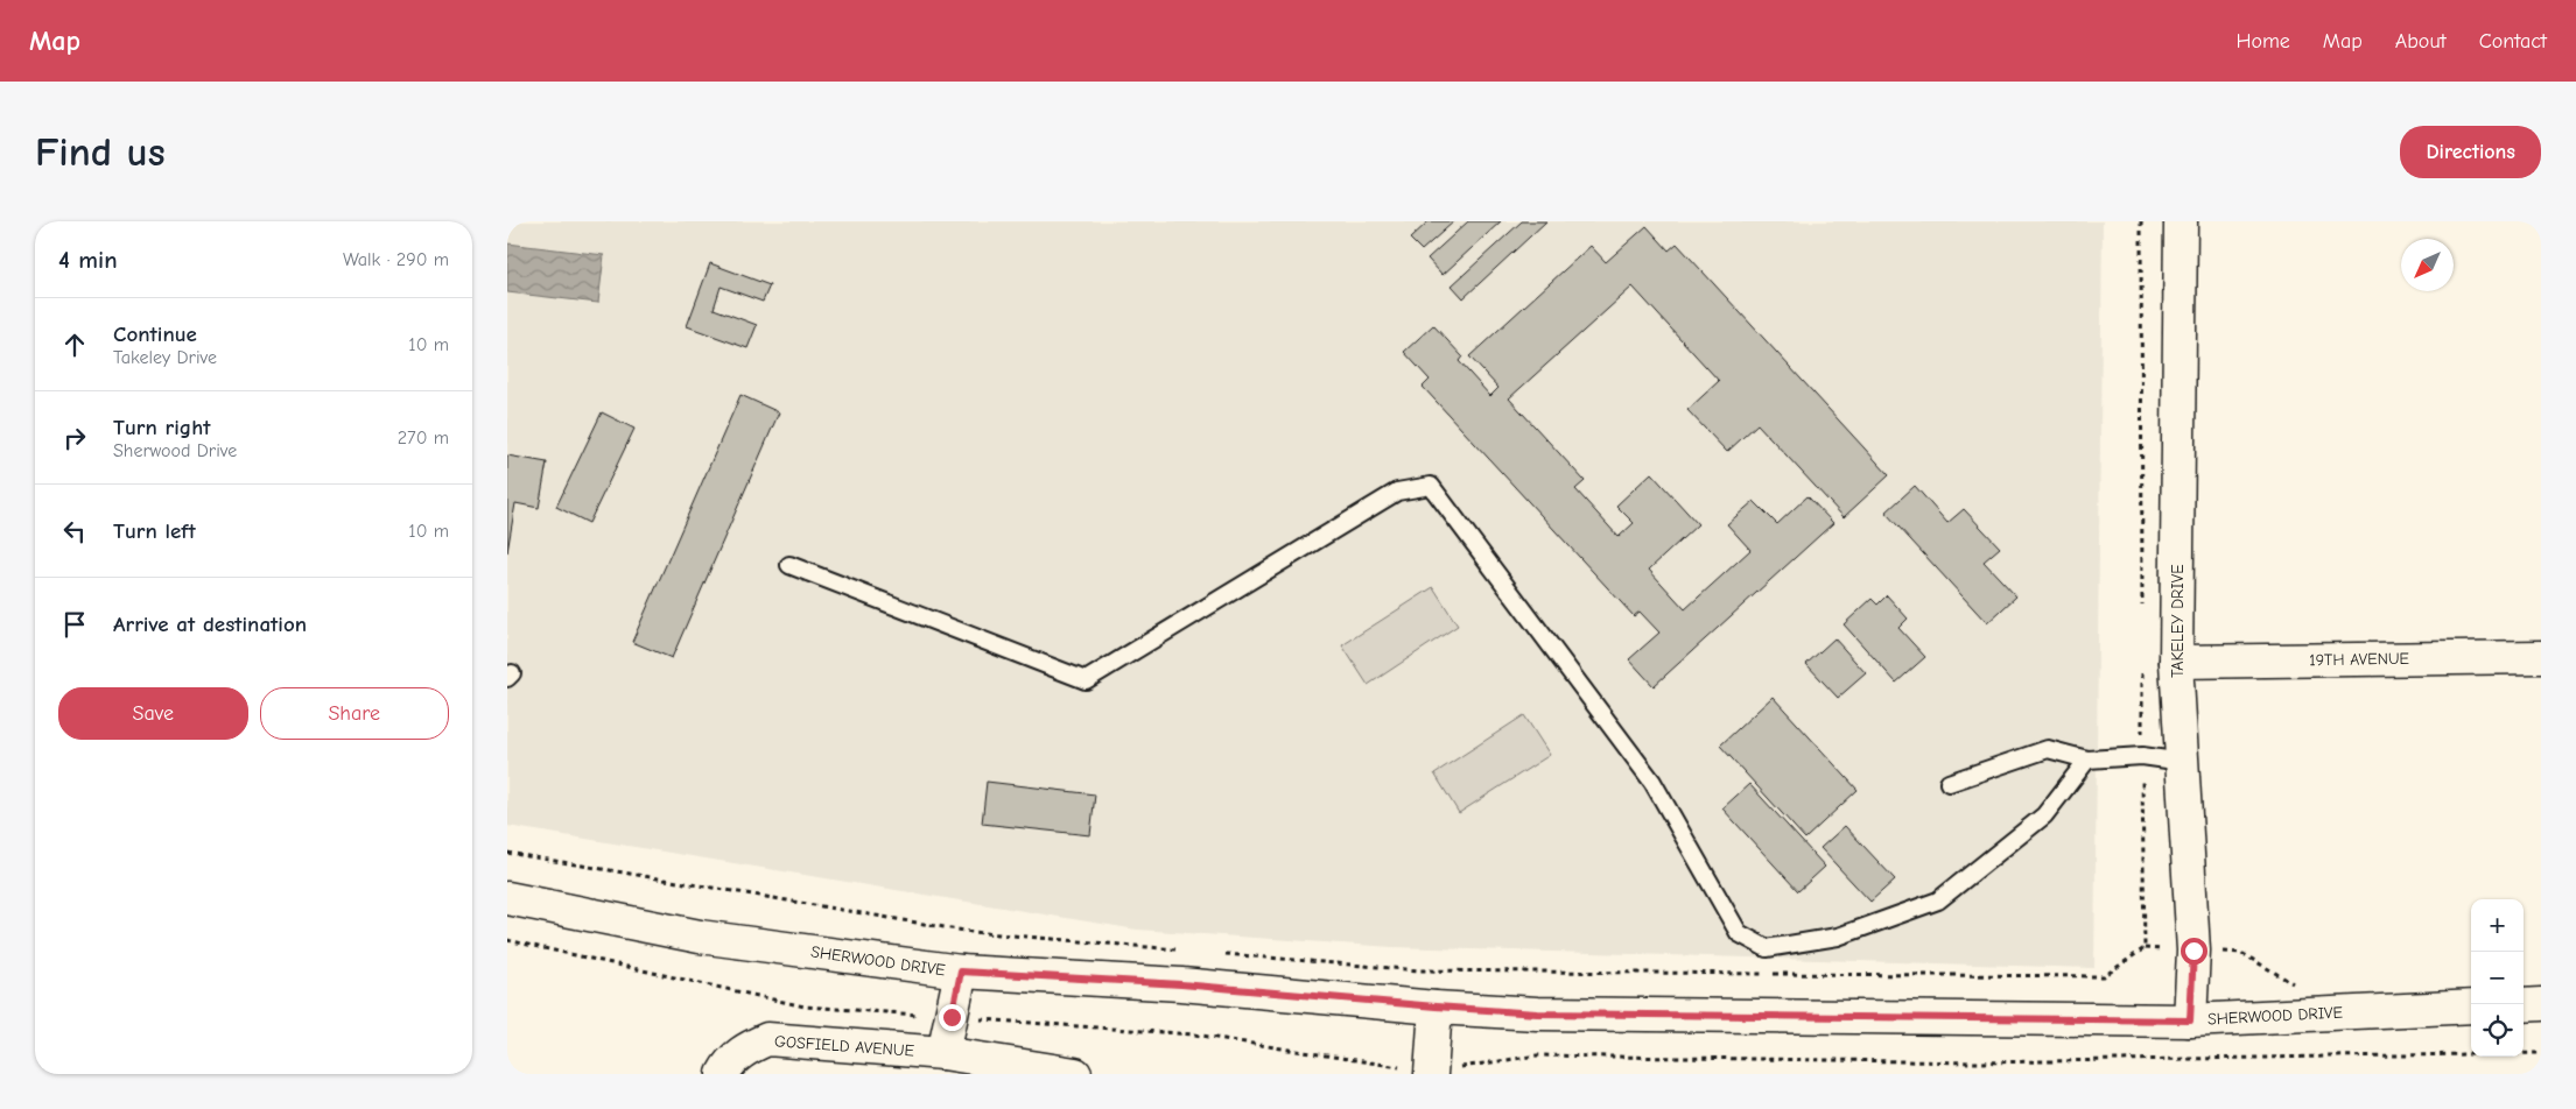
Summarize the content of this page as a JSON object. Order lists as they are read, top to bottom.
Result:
{
  "streets": {
    "street": [
      "TAKELEY DRIVE",
      "19TH AVENUE",
      "SHERWOOD DRIVE",
      "GOSFIELD AVENUE"
    ]
  },
  "crossings": [
    ["TAKELEY DRIVE", "19TH AVENUE"],
    ["TAKELEY DRIVE", "SHERWOOD DRIVE"]
  ],
  "north": "bottom left",
  "page": {
    "header": "Map",
    "nav": [
      "Home",
      "Map",
      "About",
      "Contact"
    ],
    "buttons": [
      "Directions",
      ["Save", "Share"]
    ],
    "title": "Find us",
    "heading": ["4 min", "Walk · 290 m"],
    "list": [
      ["Continue", "Takeley Drive", "10 m"],
      ["Turn right", "Sherwood Drive", "270 m"],
      ["Turn left", "10 m"],
      "Arrive at destination"
    ],
    "map_buttons": ["+", "−"]
  }
}
